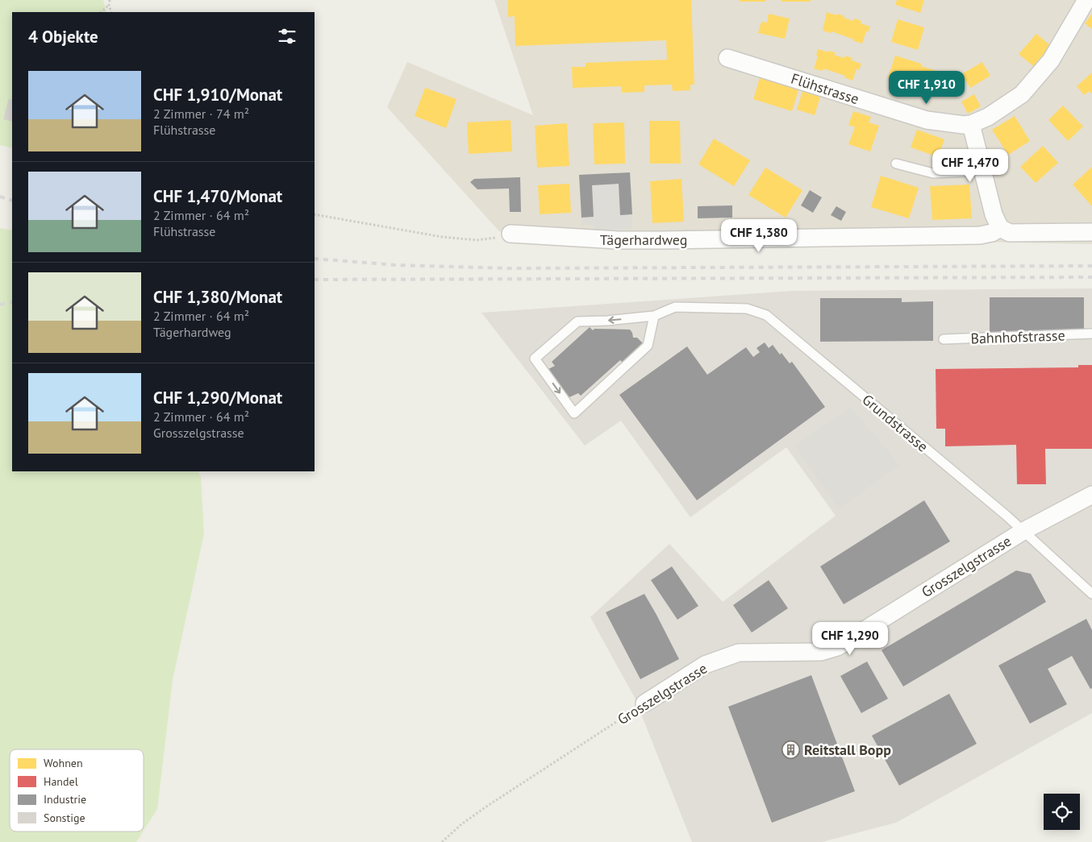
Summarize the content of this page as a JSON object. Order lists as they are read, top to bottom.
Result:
{
  "streets": {
    "street": ["Flühstrasse", "Tägerhardweg", "Grosszelgstrasse"],
    "lane": ["Bahnhofstrasse", "Grundstrasse"]
  },
  "crossings": [
    ["Grundstrasse", "Grosszelgstrasse"]
  ],
  "places": {
    "building": ["Reitstall Bopp"]
  },
  "legend": [
    "Wohnen",
    "Handel",
    "Industrie",
    "Sonstige"
  ],
  "page": {
    "heading": "4 Objekte",
    "list": [
      {
        "name": "CHF 1,910/Monat",
        "note": "2 Zimmer · 74 m² · Flühstrasse"
      },
      {
        "name": "CHF 1,470/Monat",
        "note": "2 Zimmer · 64 m² · Flühstrasse"
      },
      {
        "name": "CHF 1,380/Monat",
        "note": "2 Zimmer · 64 m² · Tägerhardweg"
      },
      {
        "name": "CHF 1,290/Monat",
        "note": "2 Zimmer · 64 m² · Grosszelgstrasse"
      }
    ],
    "price": [
      "CHF 1,910",
      "CHF 1,470",
      "CHF 1,380",
      "CHF 1,290"
    ]
  }
}
